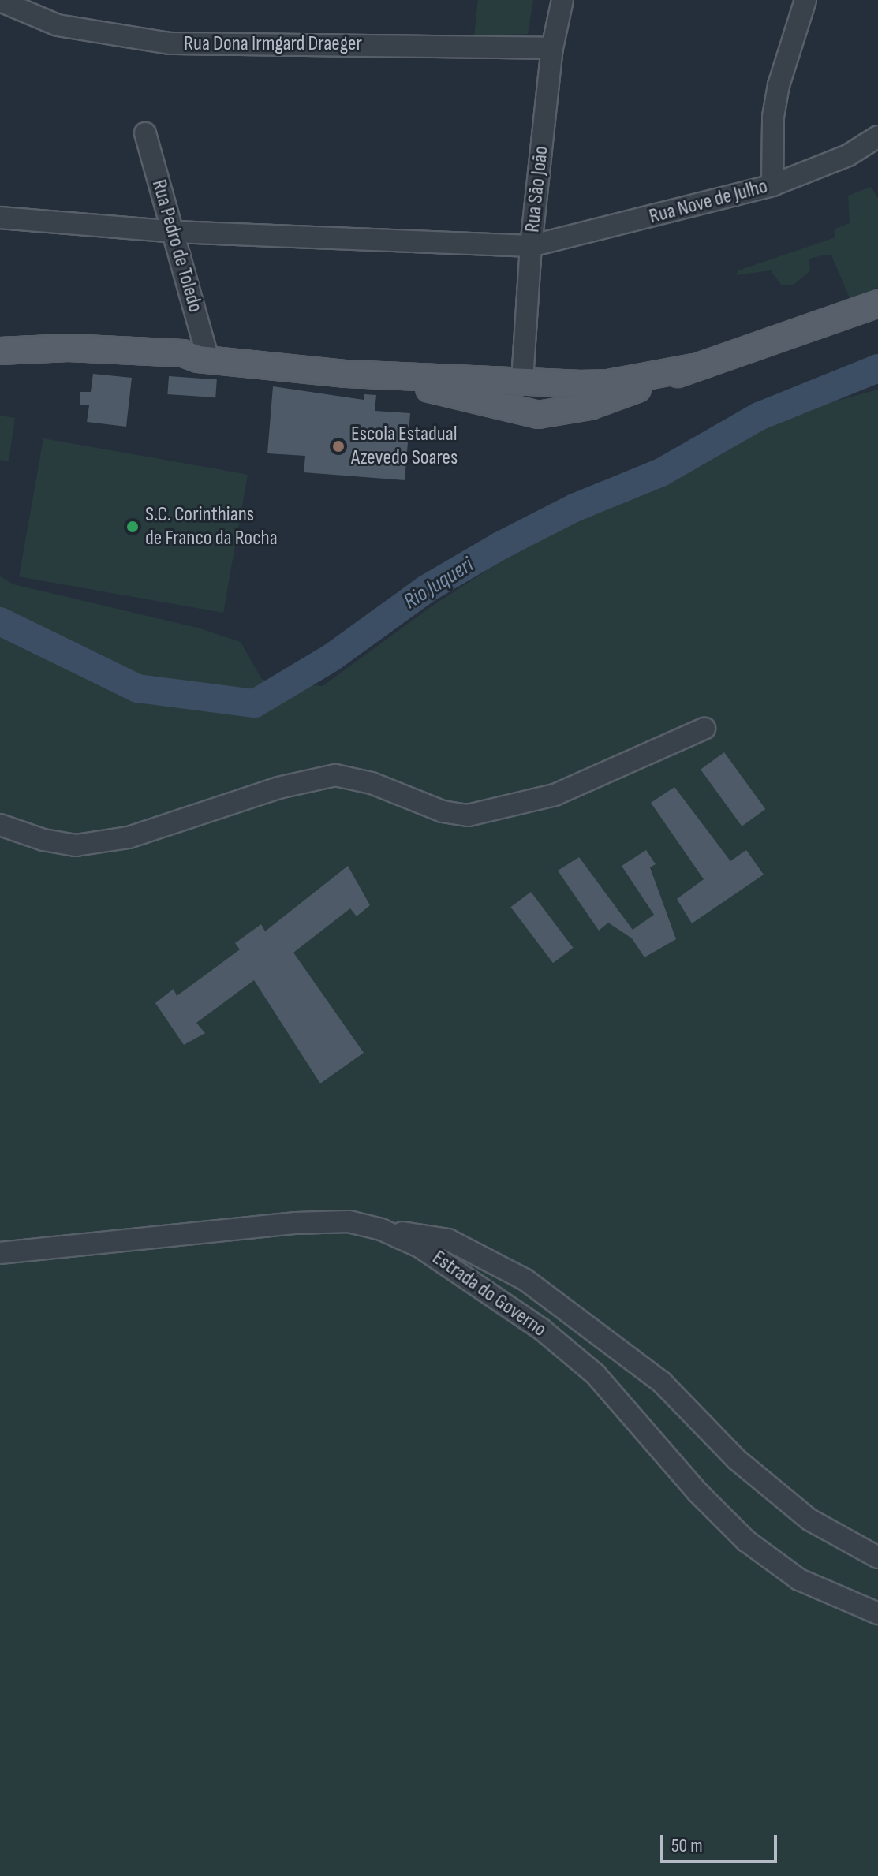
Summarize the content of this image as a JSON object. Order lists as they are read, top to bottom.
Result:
{
  "streets": {
    "street": [
      "Rua Dona Irmgard Draeger",
      "Rua São João",
      "Rua Nove de Julho",
      "Rua Pedro de Toledo",
      "Estrada do Governo"
    ]
  },
  "crossings": [
    ["Rua Dona Irmgard Draeger", "Rua São João"],
    ["Rua São João", "Rua Nove de Julho"],
    ["Rua Nove de Julho", "Rua Pedro de Toledo"]
  ],
  "water": ["Rio Juqueri"],
  "places": ["Escola Estadual Azevedo Soares", "S.C. Corinthians de Franco da Rocha"],
  "scale_bar": "50 m"
}
